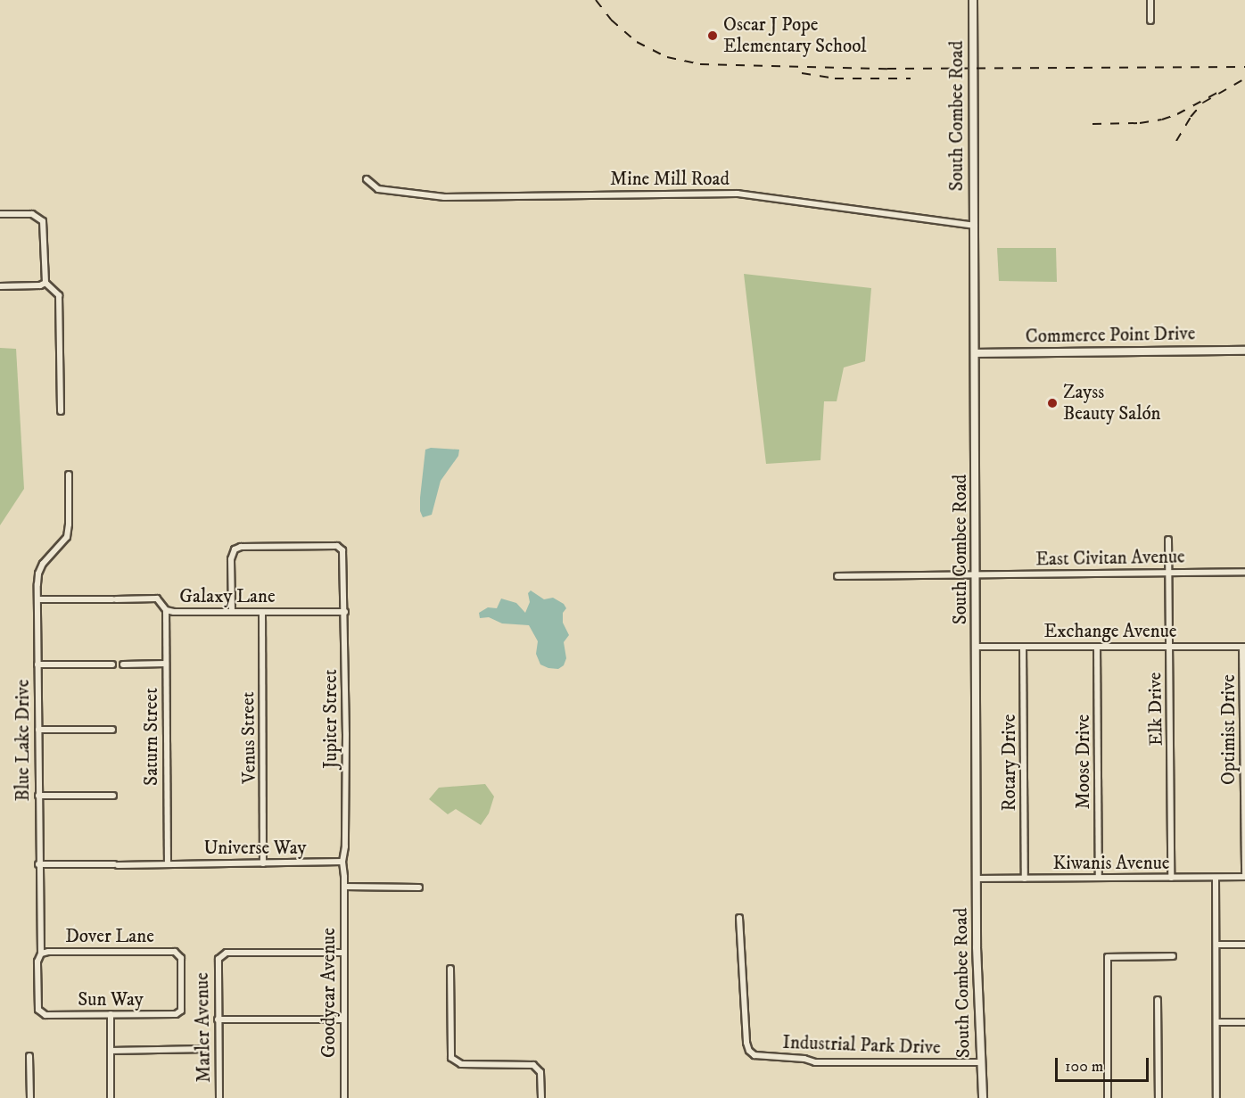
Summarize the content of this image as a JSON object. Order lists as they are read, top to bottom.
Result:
{
  "streets": {
    "main road": ["South Combee Road", "Commerce Point Drive"],
    "street": [
      "Mine Mill Road",
      "East Civitan Avenue",
      "Galaxy Lane",
      "Exchange Avenue",
      "Elk Drive",
      "Jupiter Street",
      "Optimist Drive",
      "Saturn Street",
      "Venus Street",
      "Blue Lake Drive",
      "Moose Drive",
      "Rotary Drive",
      "Universe Way",
      "Kiwanis Avenue",
      "Dover Lane",
      "Goodyear Avenue",
      "Sun Way",
      "Marler Avenue",
      "Industrial Park Drive"
    ]
  },
  "crossings": [
    ["South Combee Road", "Mine Mill Road"],
    ["South Combee Road", "Commerce Point Drive"],
    ["South Combee Road", "East Civitan Avenue"],
    ["South Combee Road", "Exchange Avenue"],
    ["South Combee Road", "Kiwanis Avenue"],
    ["South Combee Road", "Industrial Park Drive"],
    ["East Civitan Avenue", "Elk Drive"],
    ["Galaxy Lane", "Jupiter Street"],
    ["Galaxy Lane", "Saturn Street"],
    ["Galaxy Lane", "Venus Street"],
    ["Galaxy Lane", "Blue Lake Drive"],
    ["Exchange Avenue", "Elk Drive"],
    ["Exchange Avenue", "Optimist Drive"],
    ["Exchange Avenue", "Moose Drive"],
    ["Exchange Avenue", "Rotary Drive"],
    ["Elk Drive", "Kiwanis Avenue"],
    ["Jupiter Street", "Universe Way"],
    ["Jupiter Street", "Goodyear Avenue"],
    ["Optimist Drive", "Kiwanis Avenue"],
    ["Saturn Street", "Universe Way"],
    ["Venus Street", "Universe Way"],
    ["Blue Lake Drive", "Universe Way"],
    ["Blue Lake Drive", "Dover Lane"],
    ["Blue Lake Drive", "Sun Way"],
    ["Moose Drive", "Kiwanis Avenue"],
    ["Rotary Drive", "Kiwanis Avenue"],
    ["Dover Lane", "Sun Way"],
    ["Goodyear Avenue", "Marler Avenue"]
  ],
  "places": ["Oscar J Pope Elementary School", "Zayss Beauty Salón"],
  "scale_bar": "100 m"
}
